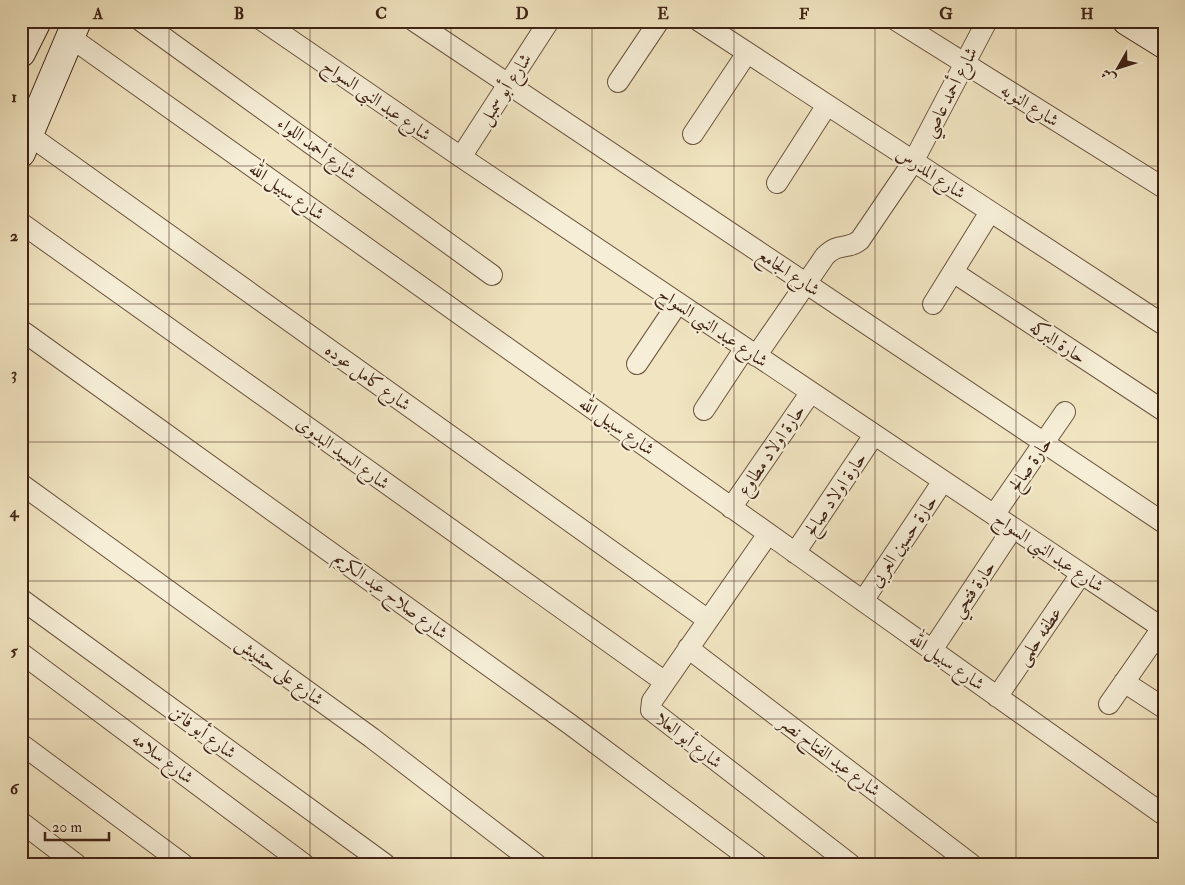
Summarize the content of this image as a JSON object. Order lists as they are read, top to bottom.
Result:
{
  "streets": {
    "street": [
      "شارع أبو سمبل",
      "شارع أحمد عاصي",
      "شارع عبد النبى السواح",
      "شارع النوبه",
      "شارع أحمد اللواء",
      "شارع المدرس",
      "شارع سبيل الله",
      "شارع الجامع",
      "حارة البركه",
      "شارع كامل عوده",
      "حارة اولاد مطاوع",
      "شارع السيد البدوى",
      "حارة صالح",
      "حارة اولاد صالح",
      "حارة حسين العربى",
      "حارة فتحي",
      "شارع صلاح عبد الكريم",
      "عطفه حلمى",
      "شارع على حشيش",
      "شارع أبو فاتن",
      "شارع أبو العلا",
      "شارع عبد الفتاح نصر",
      "شارع سلامه"
    ]
  },
  "crossings": [
    ["شارع أبو سمبل", "شارع عبد النبى السواح"],
    ["شارع أبو سمبل", "شارع الجامع"],
    ["شارع أحمد عاصي", "شارع عبد النبى السواح"],
    ["شارع أحمد عاصي", "شارع النوبه"],
    ["شارع أحمد عاصي", "شارع المدرس"],
    ["شارع أحمد عاصي", "شارع الجامع"],
    ["شارع عبد النبى السواح", "حارة اولاد مطاوع"],
    ["شارع عبد النبى السواح", "حارة صالح"],
    ["شارع عبد النبى السواح", "حارة اولاد صالح"],
    ["شارع عبد النبى السواح", "حارة حسين العربى"],
    ["شارع عبد النبى السواح", "حارة فتحي"],
    ["شارع عبد النبى السواح", "عطفه حلمى"],
    ["شارع سبيل الله", "حارة اولاد مطاوع"],
    ["شارع سبيل الله", "حارة اولاد صالح"],
    ["شارع سبيل الله", "حارة حسين العربى"],
    ["شارع سبيل الله", "حارة فتحي"],
    ["شارع سبيل الله", "عطفه حلمى"],
    ["شارع سبيل الله", "شارع أبو العلا"],
    ["شارع الجامع", "حارة صالح"],
    ["شارع كامل عوده", "شارع أبو العلا"],
    ["شارع السيد البدوى", "شارع أبو العلا"],
    ["شارع أبو العلا", "شارع عبد الفتاح نصر"]
  ],
  "scale_bar": "20 m",
  "north": "bottom left",
  "grid": {
    "columns": [
      "A",
      "B",
      "C",
      "D",
      "E",
      "F",
      "G",
      "H"
    ],
    "rows": [
      "1",
      "2",
      "3",
      "4",
      "5",
      "6"
    ]
  }
}
